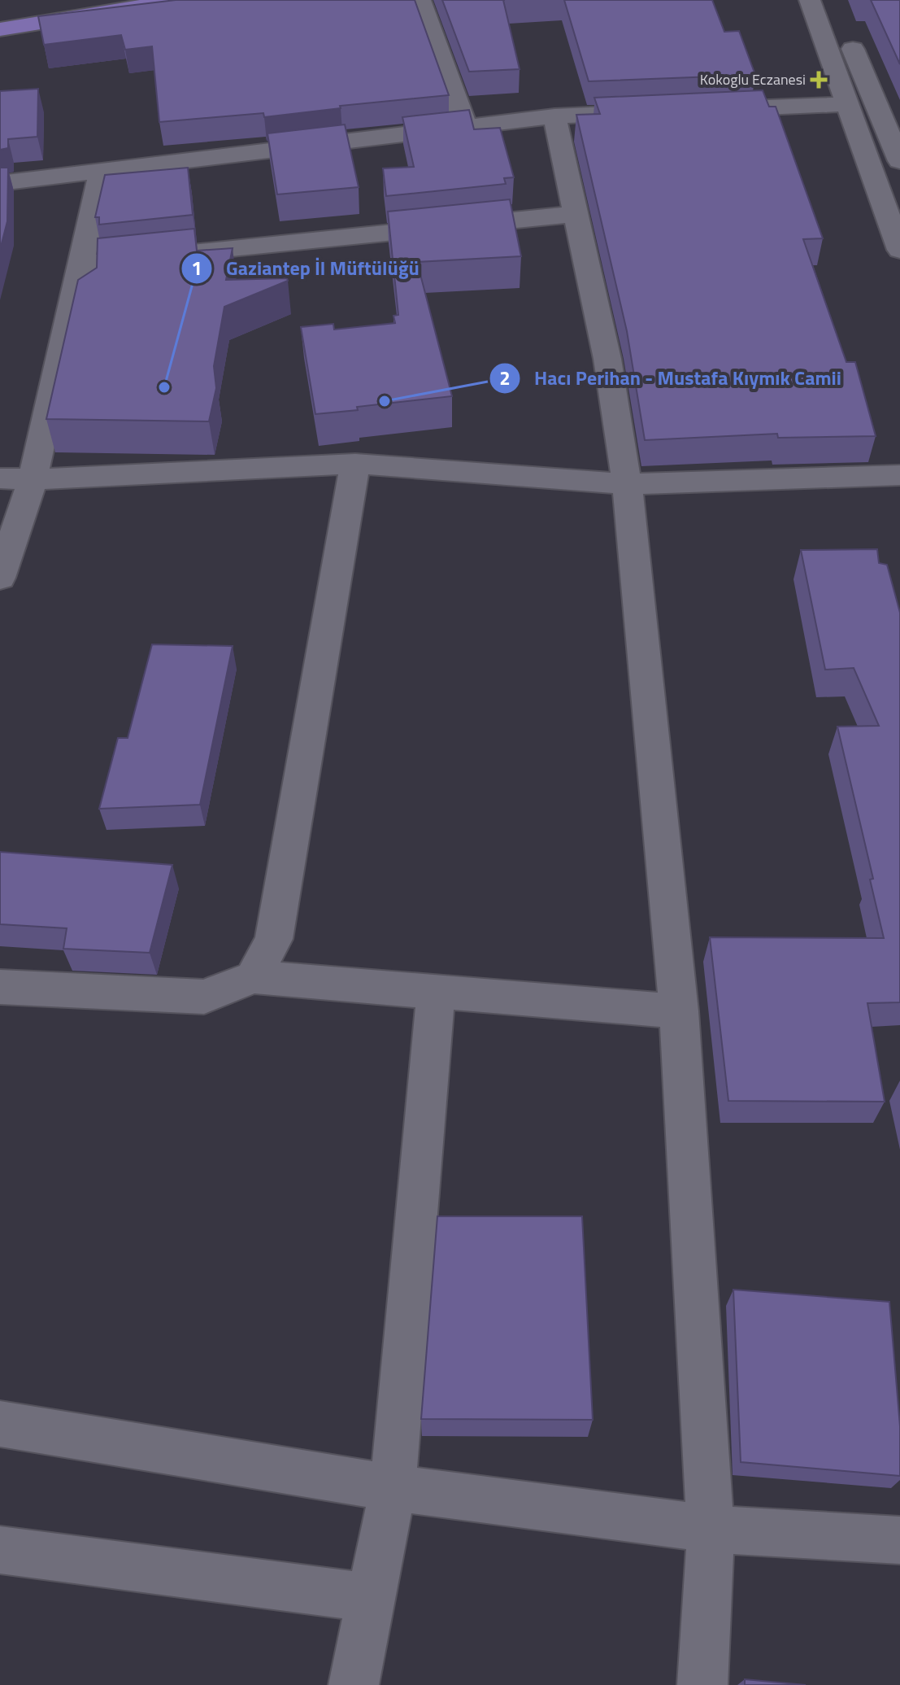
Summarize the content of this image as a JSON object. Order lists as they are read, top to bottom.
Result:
{
  "places": {
    "health": ["Kokoglu Eczanesi"],
    "other": ["Gaziantep İl Müftülüğü", "Hacı Perihan - Mustafa Kıymık Camii"]
  }
}
